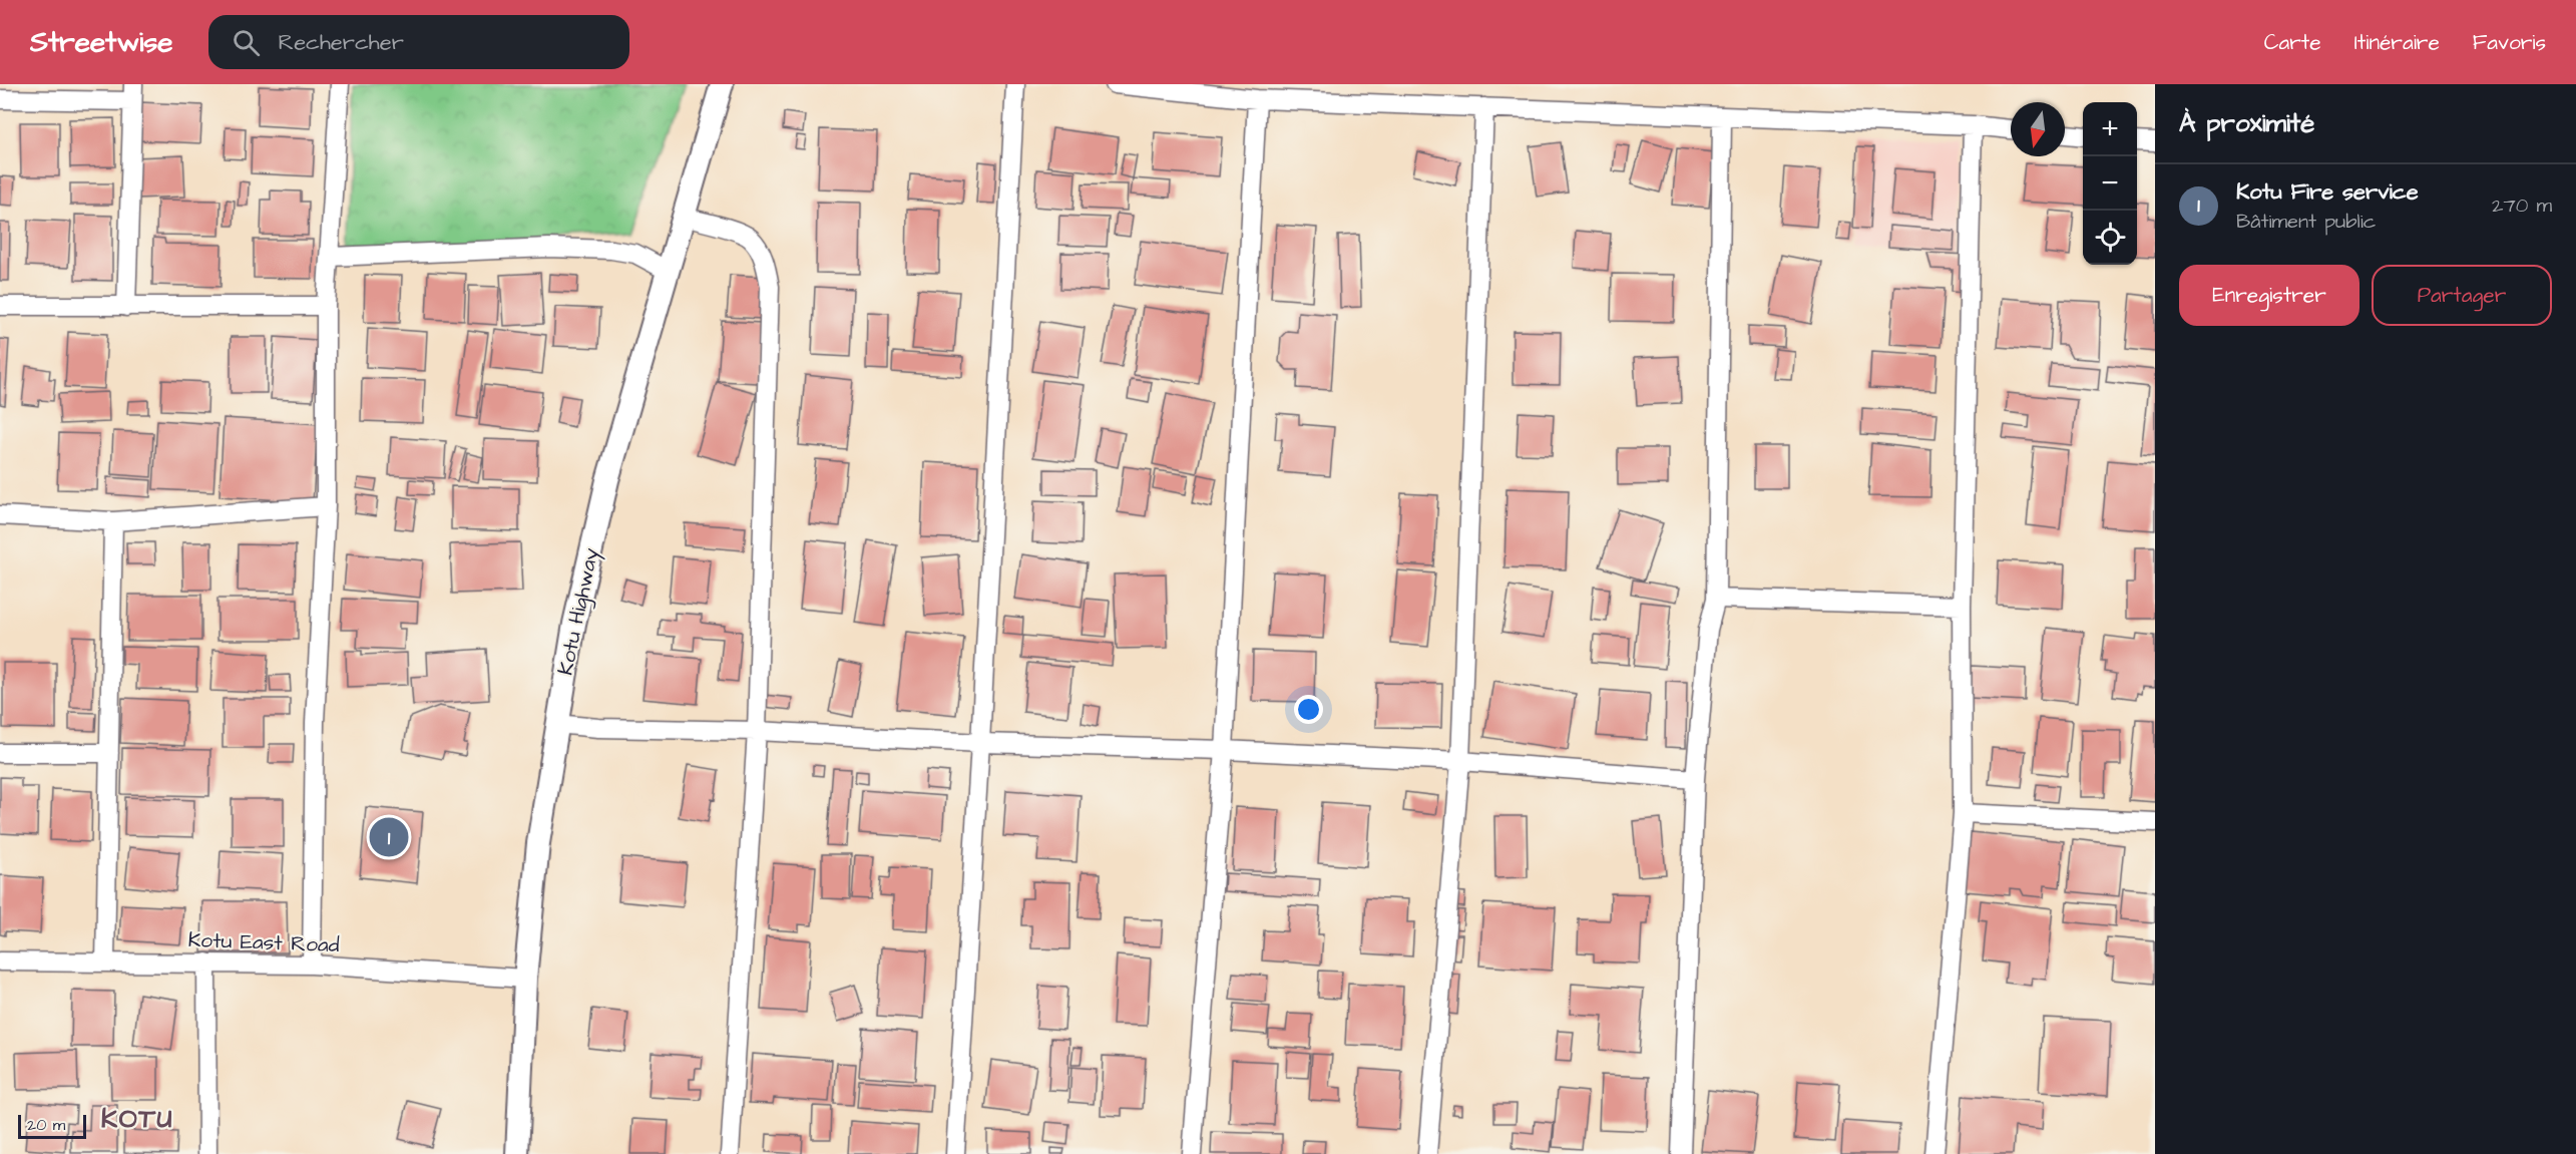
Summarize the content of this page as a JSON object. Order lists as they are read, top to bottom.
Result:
{
  "streets": {
    "street": ["Kotu Highway", "Kotu East Road"]
  },
  "crossings": [
    ["Kotu Highway", "Kotu East Road"]
  ],
  "districts": ["KOTU"],
  "scale_bar": "20 m",
  "north": "bottom",
  "page": {
    "header": "Streetwise",
    "search": "Rechercher",
    "nav": ["Carte", "Itinéraire", "Favoris"],
    "heading": "À proximité",
    "map_buttons": ["+", "−"],
    "list": [
      {
        "mark": "1",
        "name": "Kotu Fire service",
        "note": "Bâtiment public",
        "value": "270 m"
      }
    ],
    "buttons": ["Enregistrer", "Partager"],
    "pins": "1",
    "scale": "20 m"
  }
}
